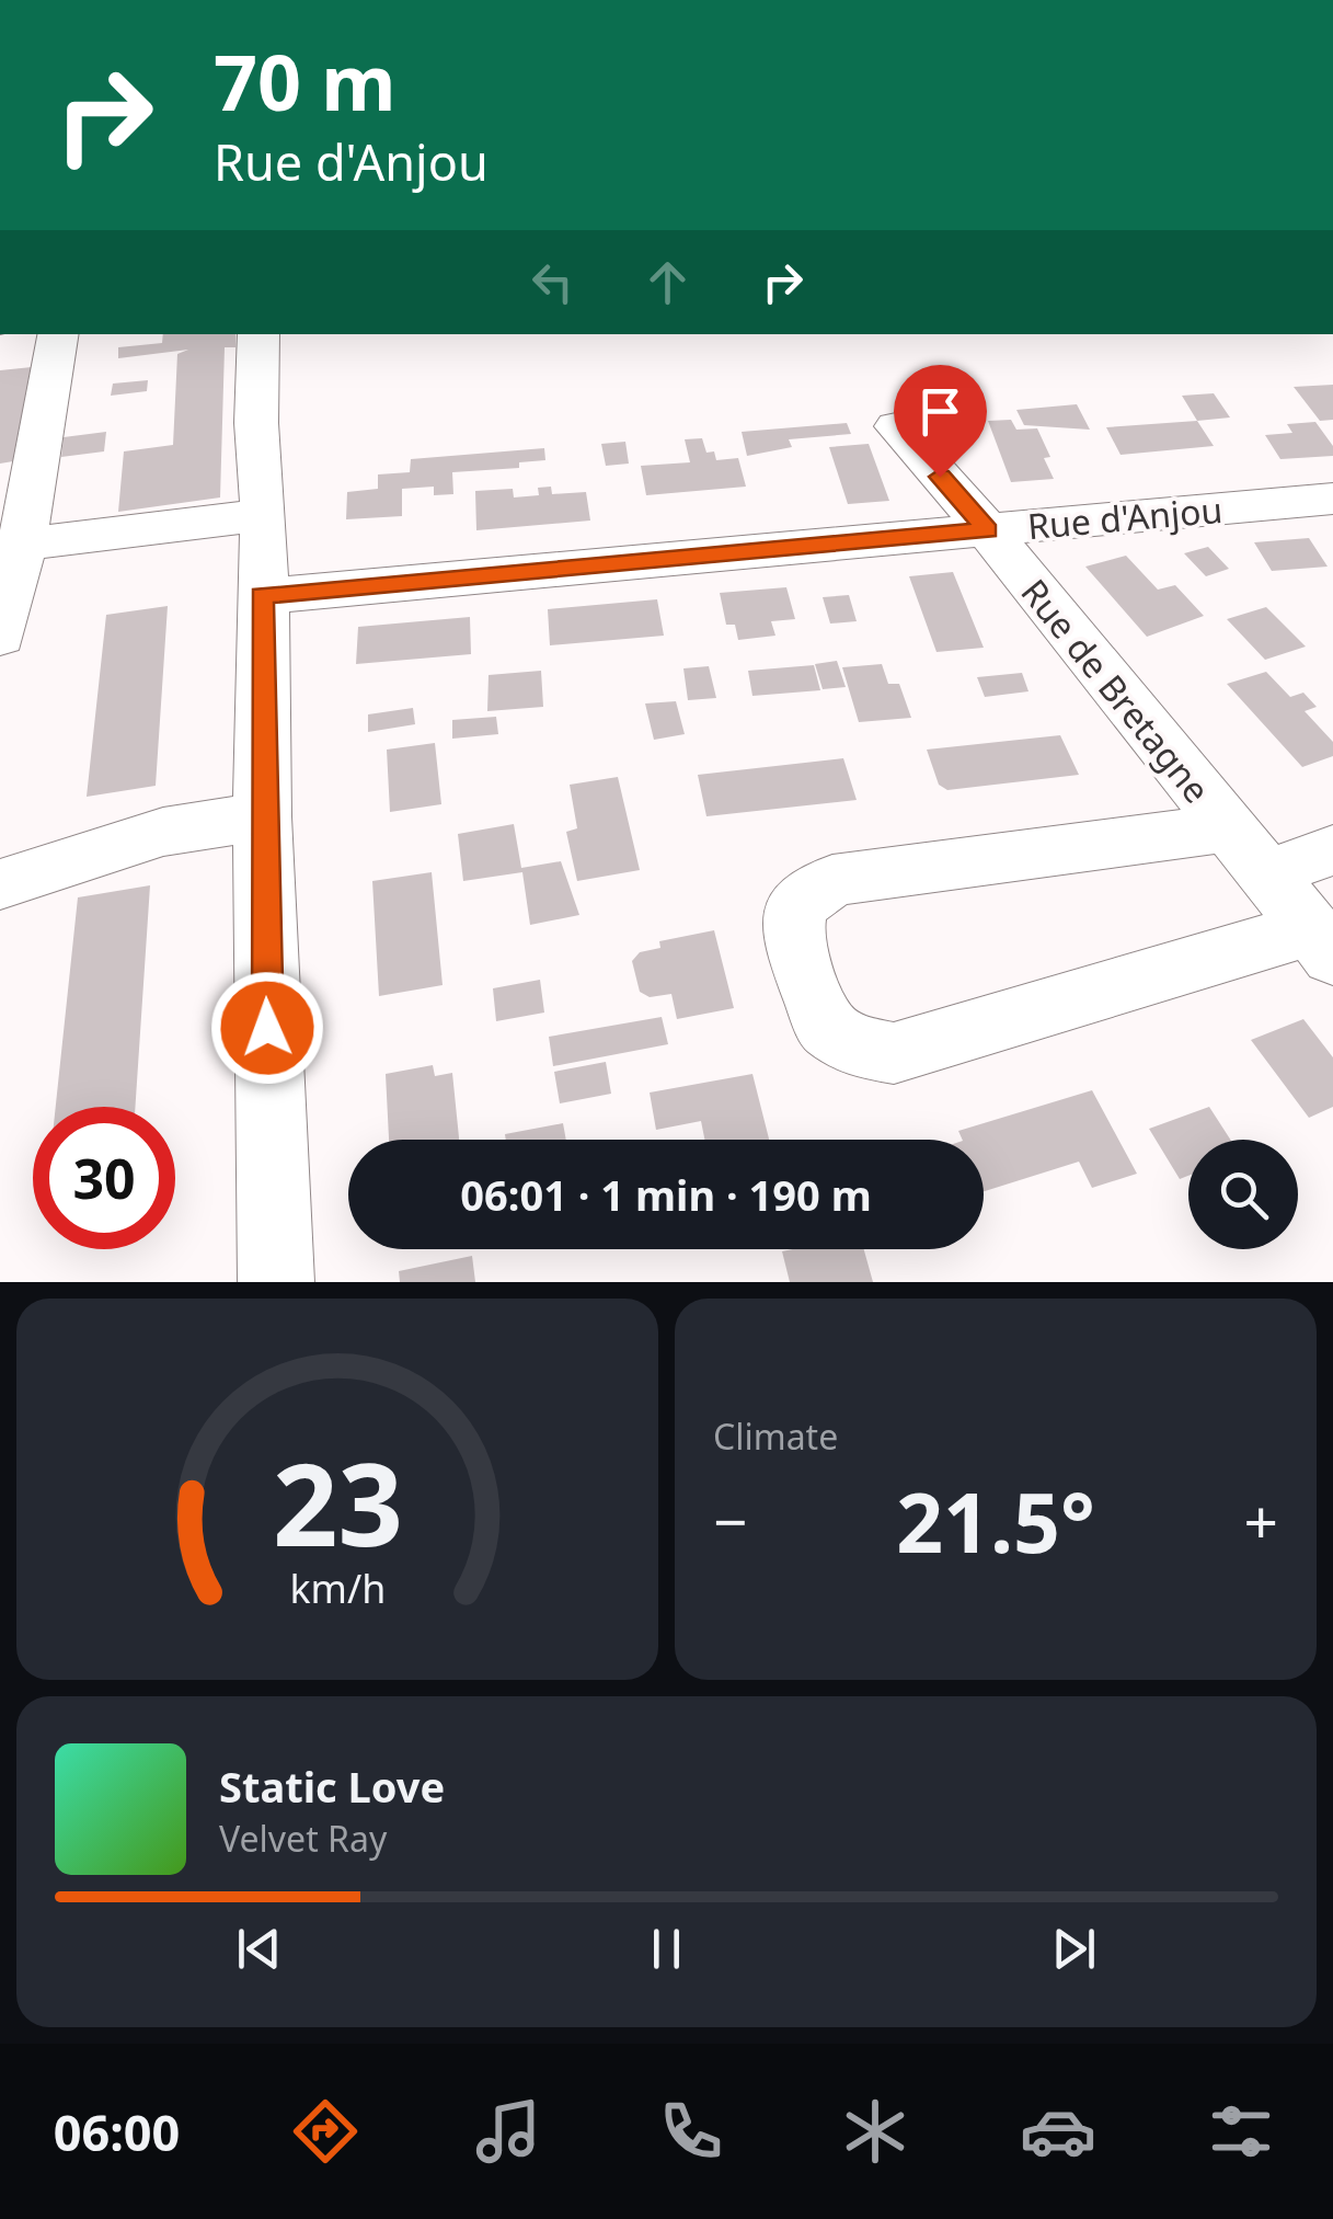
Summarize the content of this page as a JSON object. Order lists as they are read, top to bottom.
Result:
{
  "streets": {
    "street": ["Rue d'Anjou", "Rue de Bretagne"]
  },
  "crossings": [
    ["Rue d'Anjou", "Rue de Bretagne"]
  ],
  "page": {
    "turn": ["70 m", "Rue d'Anjou"],
    "limit": "30",
    "trip": "06:01 · 1 min · 190 m",
    "tile": "Climate",
    "heat": ["−", "21.5°", "+"],
    "song": ["Static Love", "Velvet Ray"],
    "tabs": "06:00",
    "gauge": ["23", "km/h"]
  }
}
